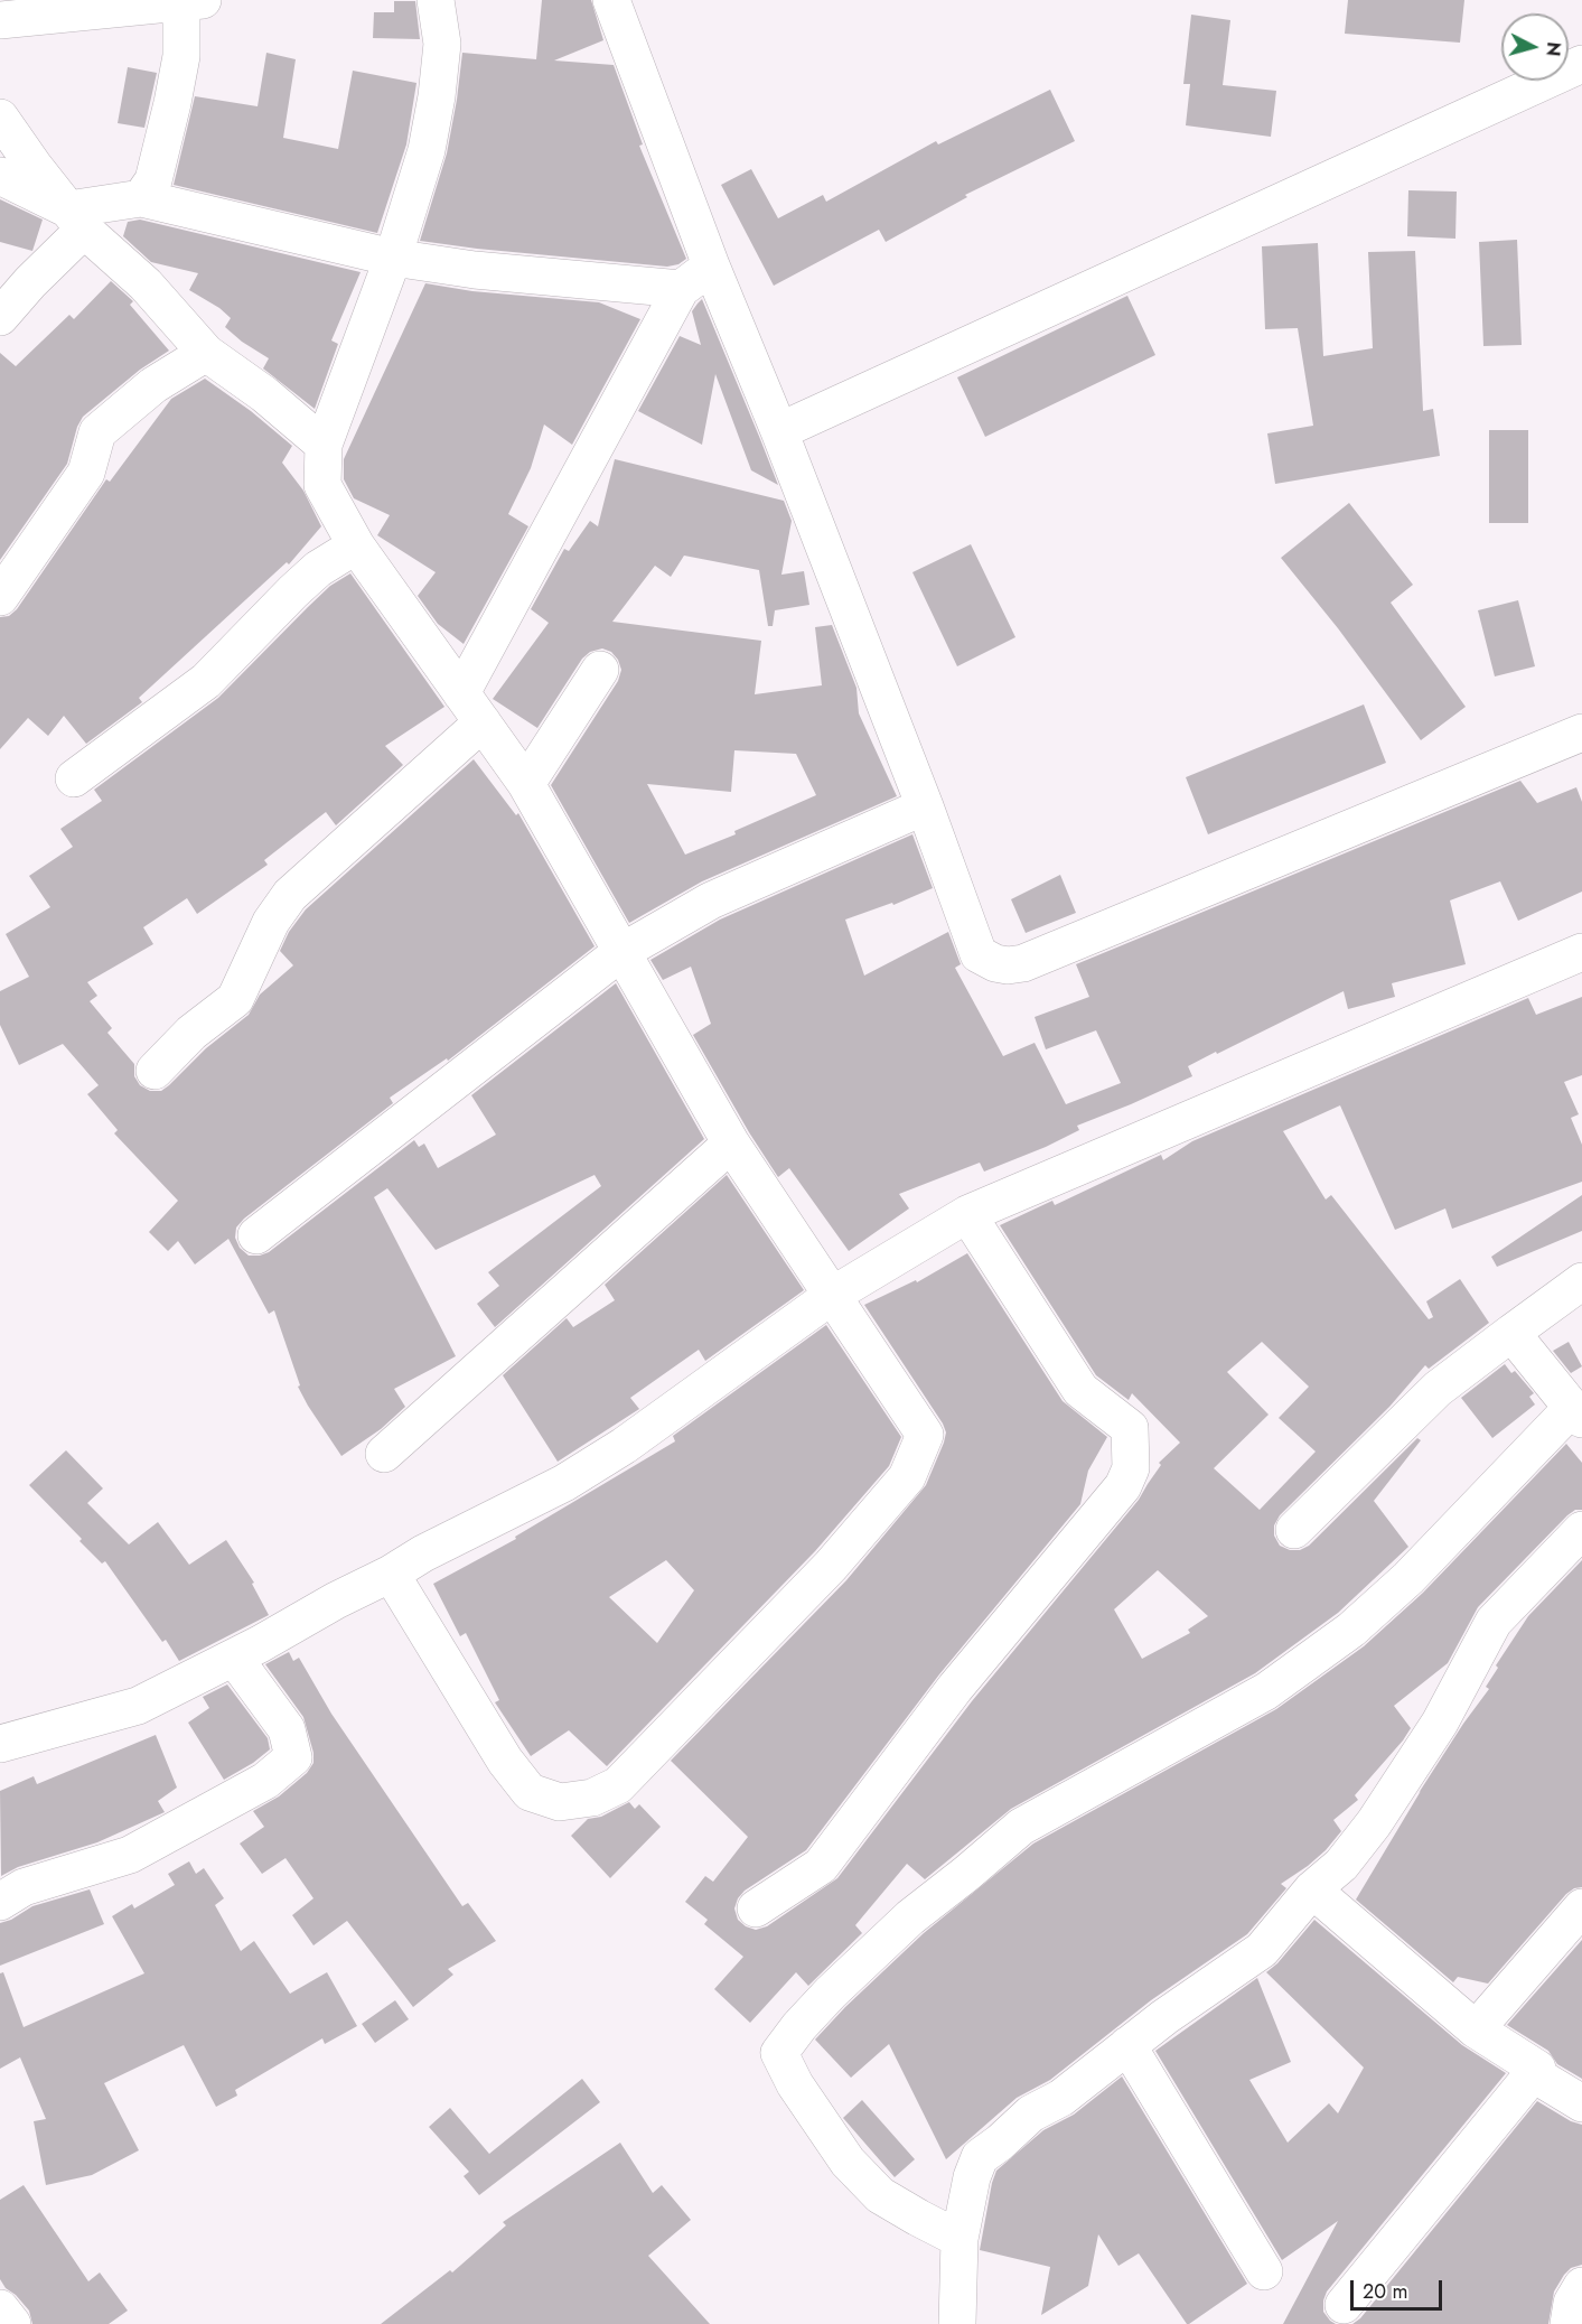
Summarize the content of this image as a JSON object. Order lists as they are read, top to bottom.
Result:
{
  "scale_bar": "20 m",
  "north": "right"
}
